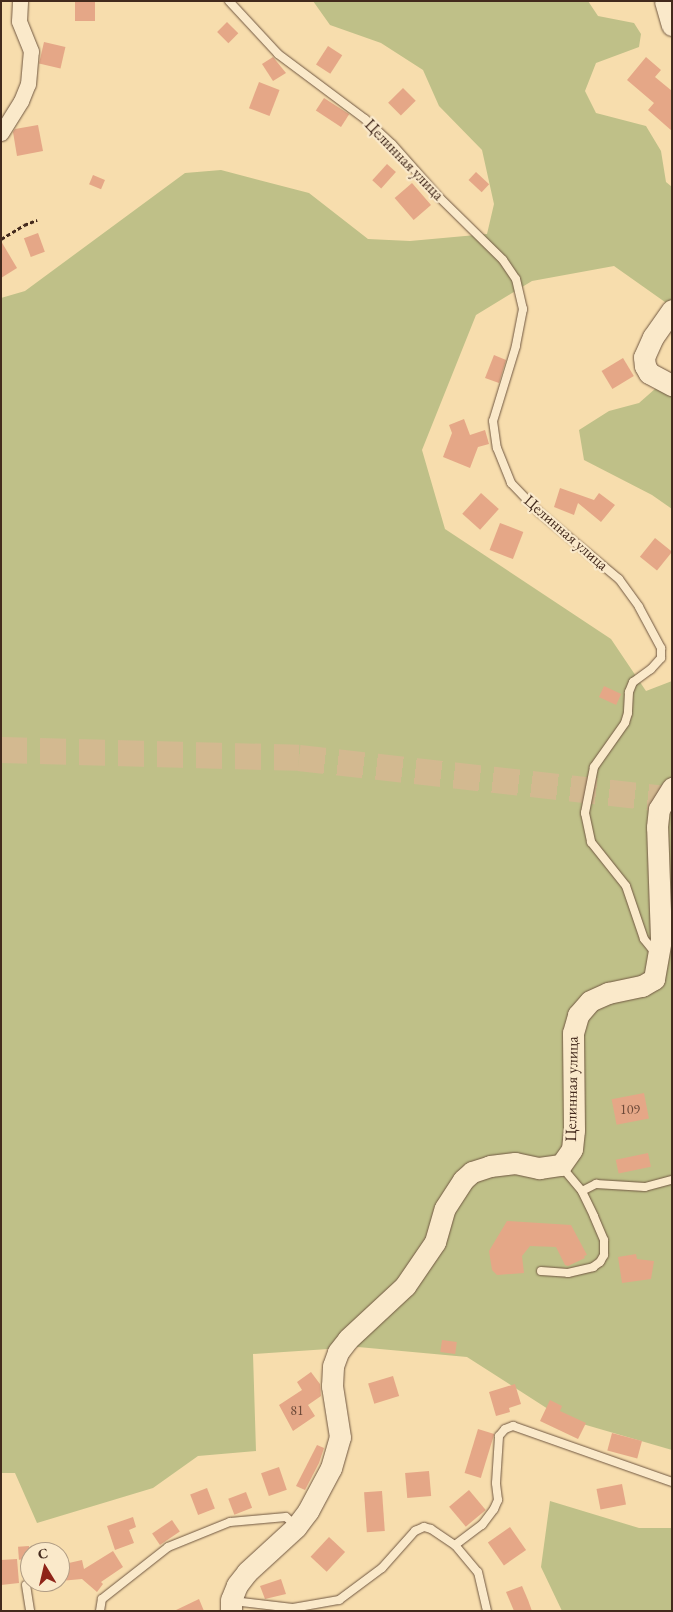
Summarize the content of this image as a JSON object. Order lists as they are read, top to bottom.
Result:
{
  "streets": {
    "street": ["Целинная улица"]
  },
  "house_numbers": ["109", "81"],
  "north": "top"
}
